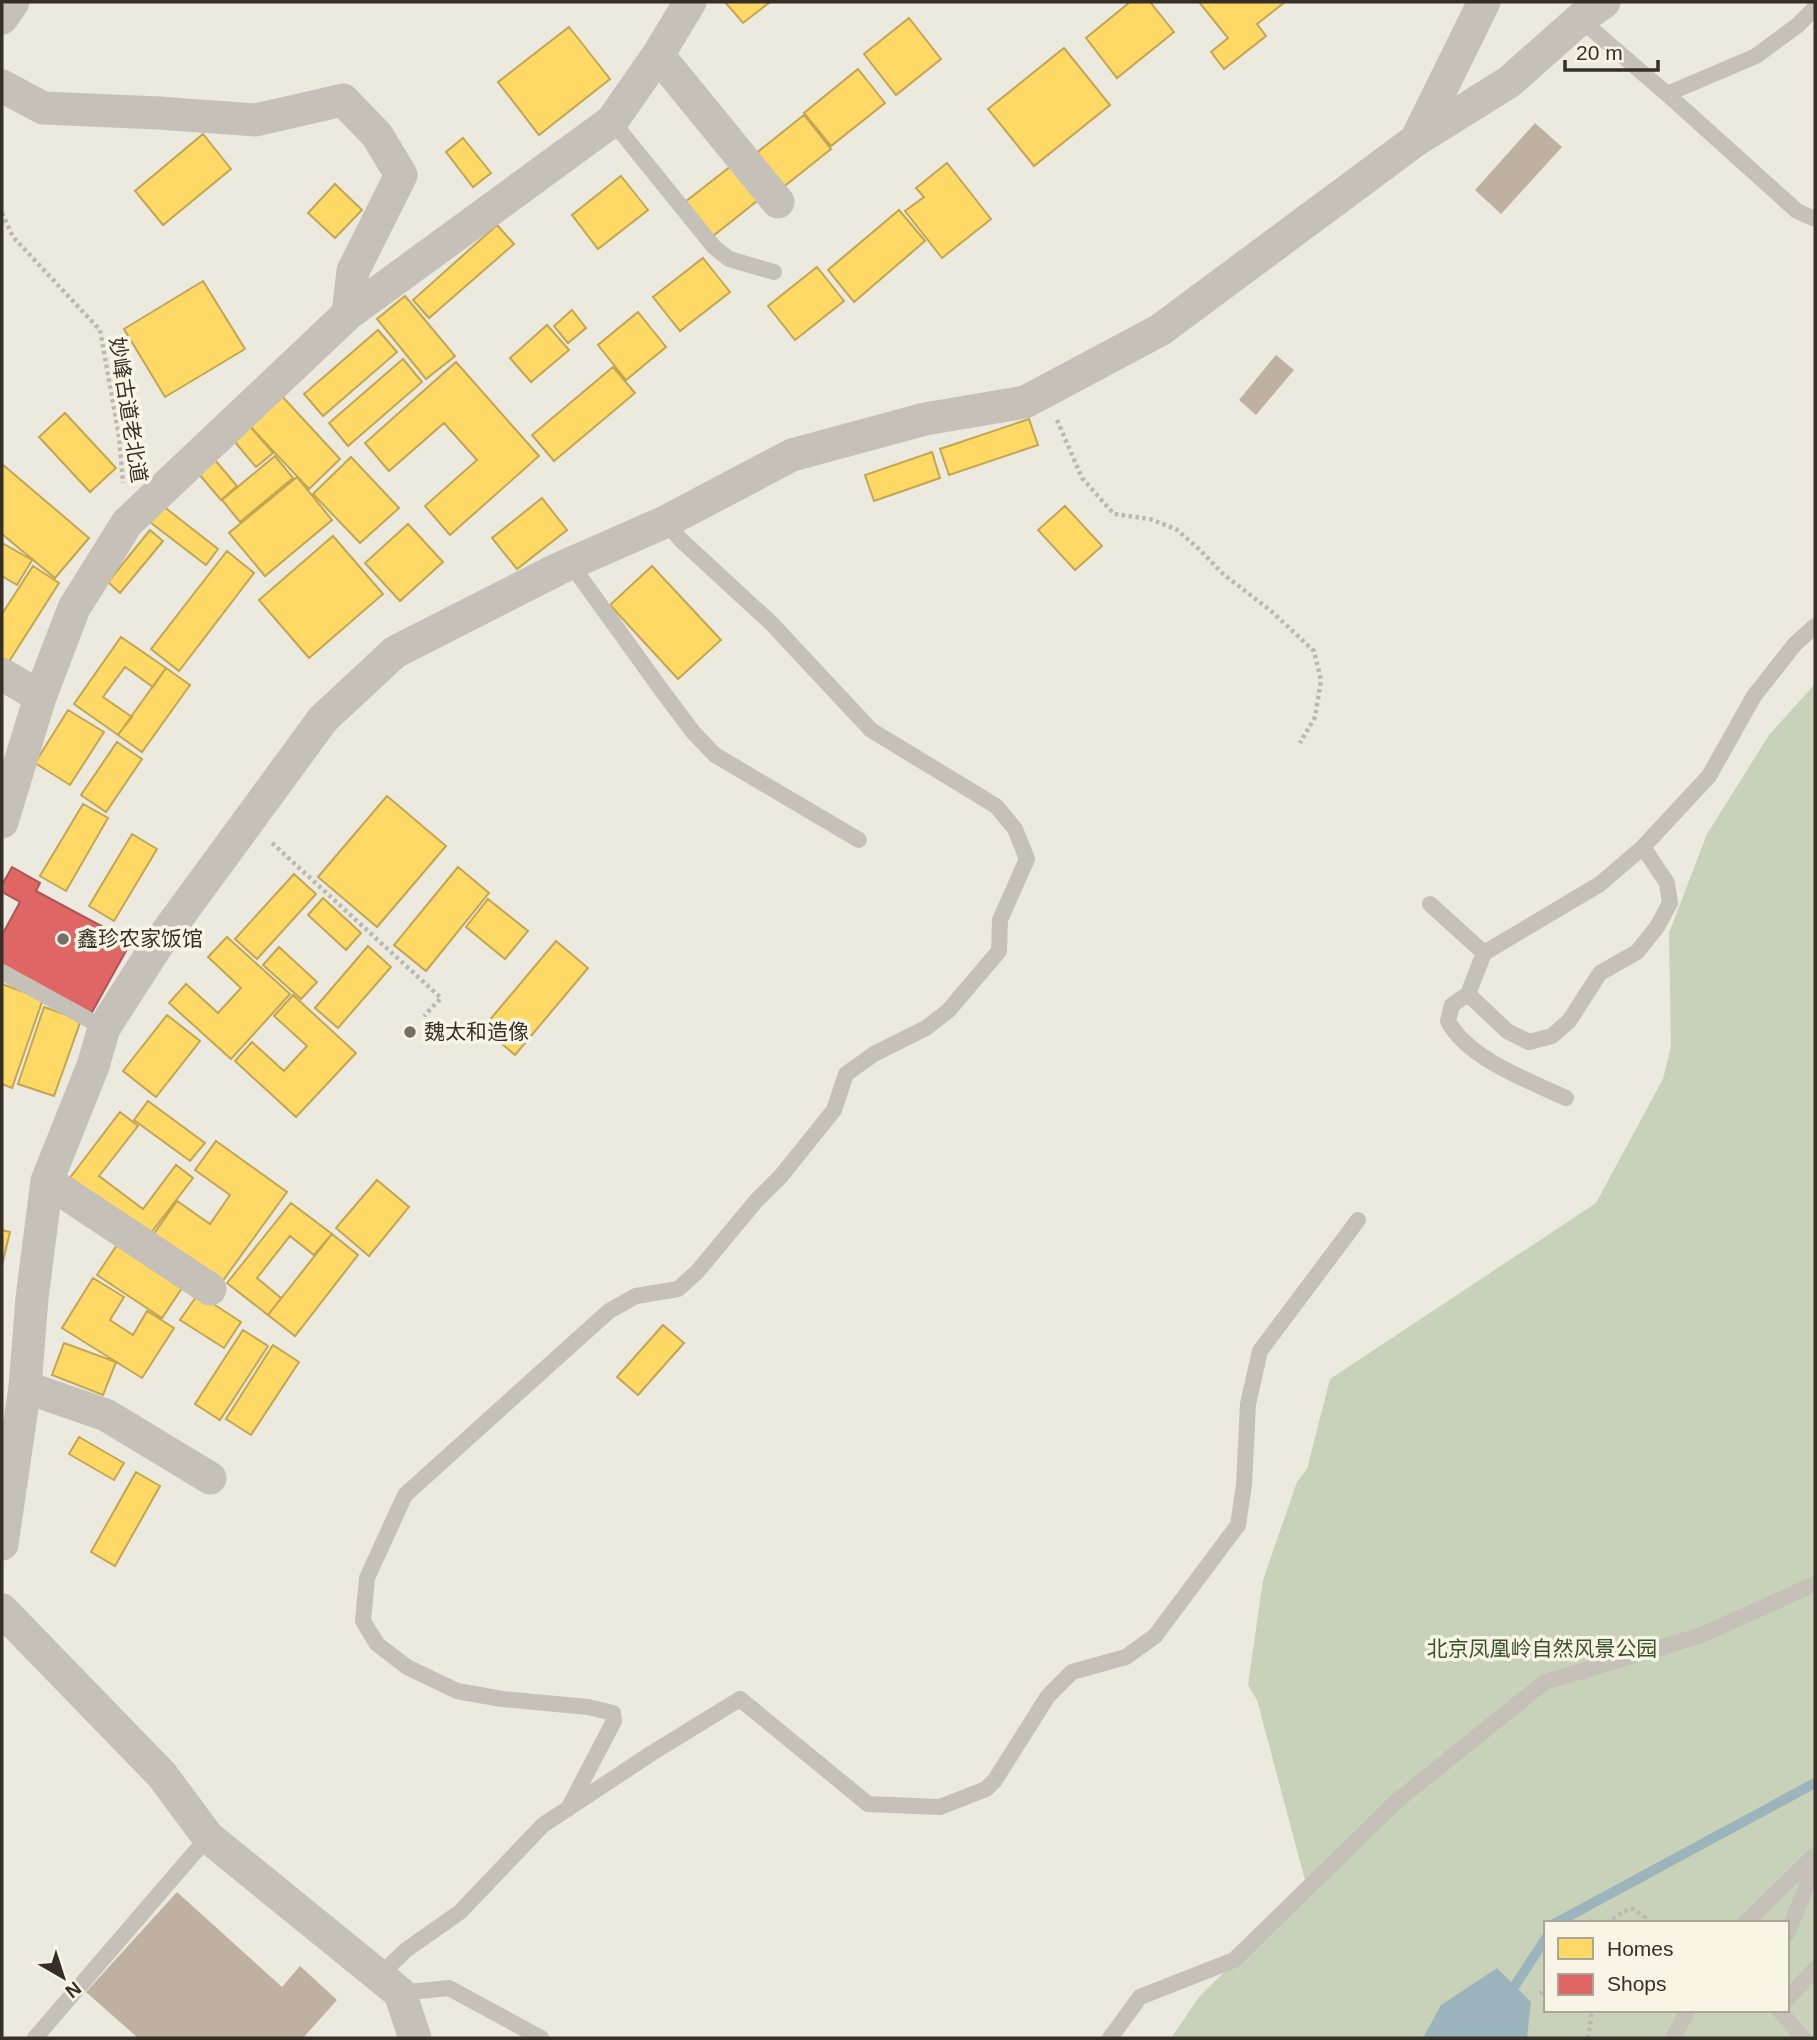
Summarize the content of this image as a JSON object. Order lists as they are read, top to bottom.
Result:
{
  "streets": {
    "path": ["妙峰古道老北道"]
  },
  "parks": ["北京凤凰岭自然风景公园"],
  "places": ["鑫珍农家饭馆", "魏太和造像"],
  "legend": ["Homes", "Shops"],
  "scale_bar": "20 m",
  "north": "bottom right"
}
